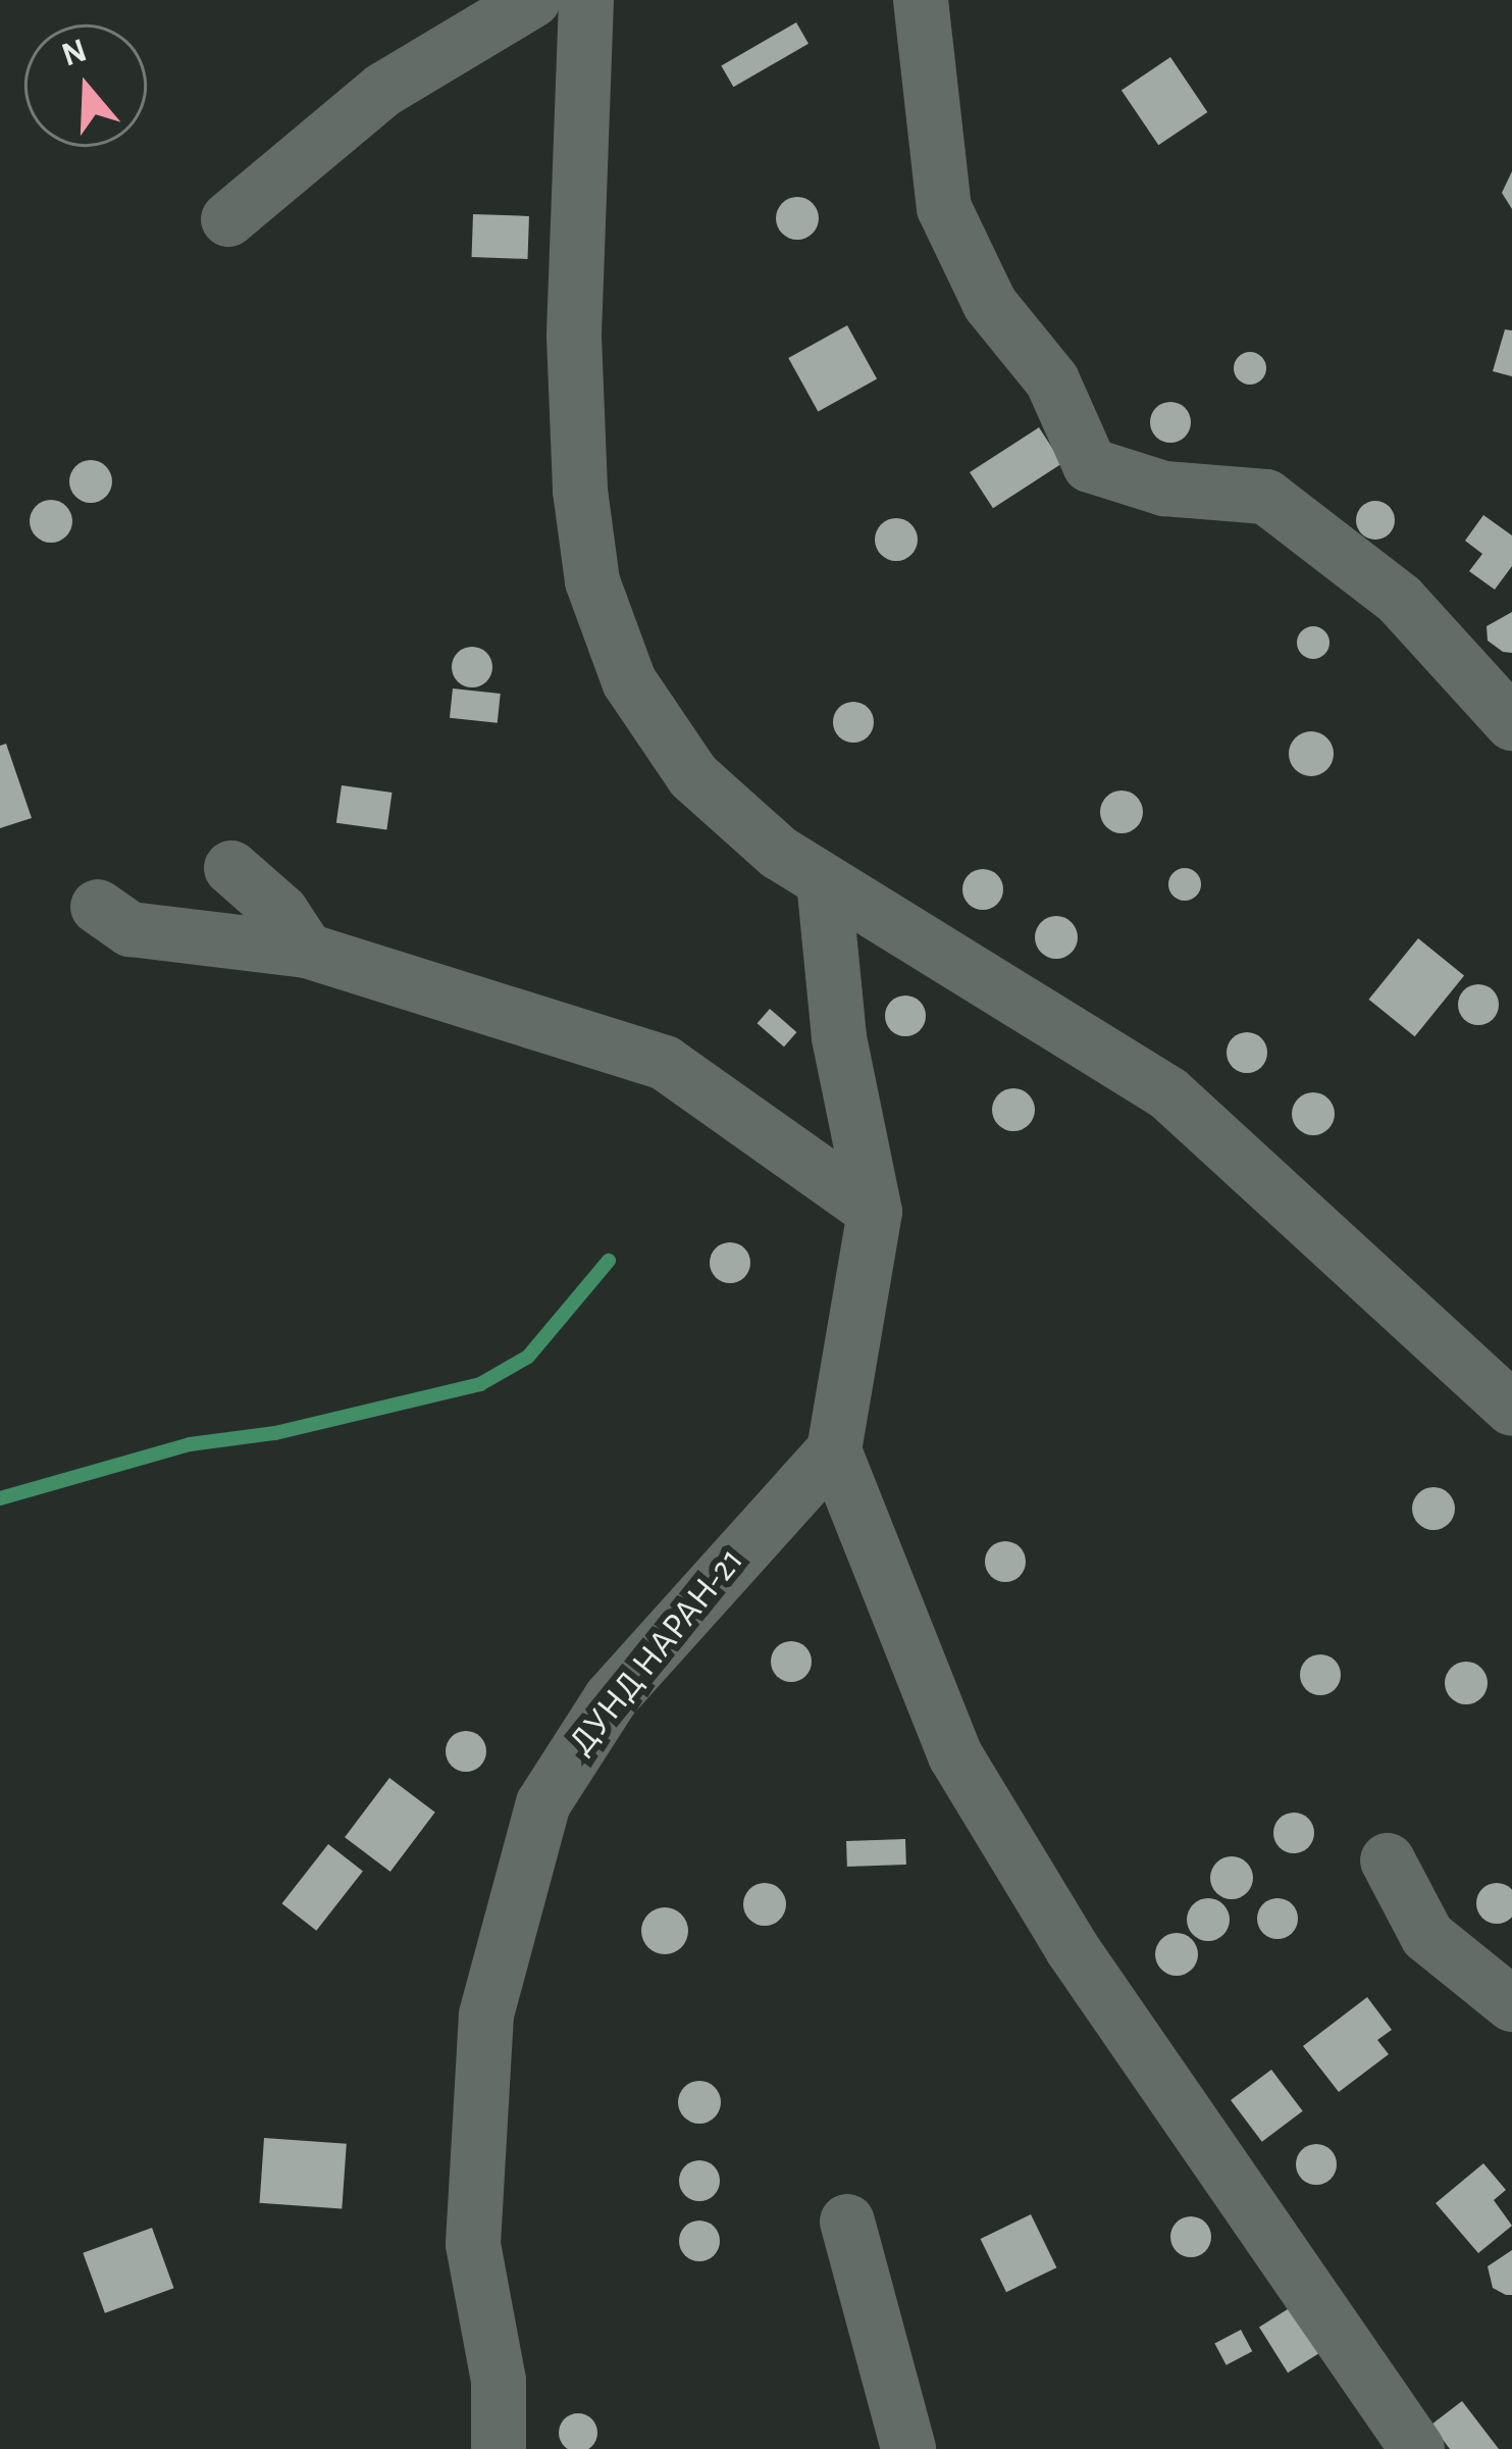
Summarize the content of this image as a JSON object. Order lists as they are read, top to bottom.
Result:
{
  "streets": {
    "street": ["ДУНД НАРАН-21"]
  },
  "north": "top"
}
